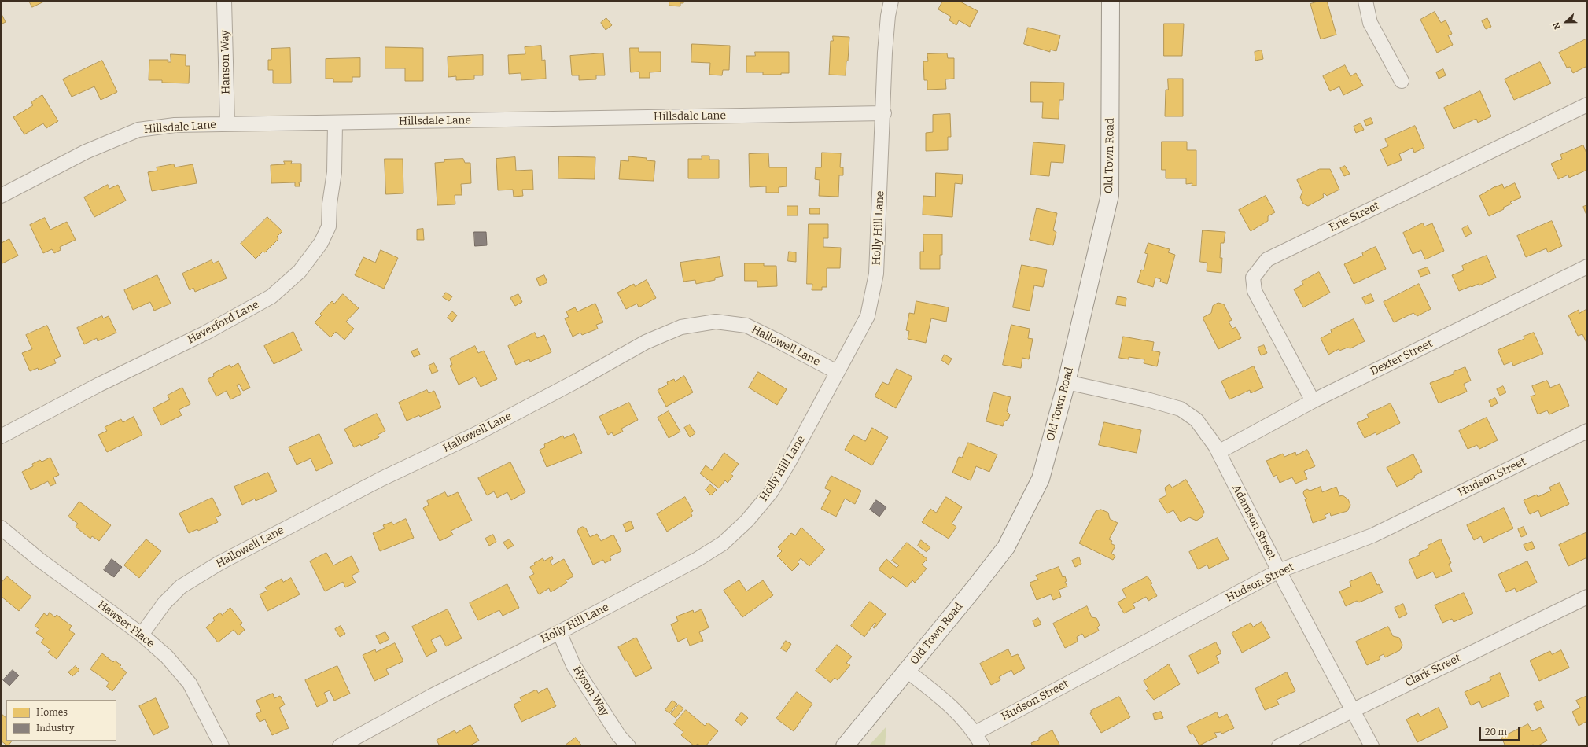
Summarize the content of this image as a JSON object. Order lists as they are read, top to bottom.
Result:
{
  "streets": {
    "main road": ["Old Town Road"],
    "street": [
      "Hanson Way",
      "Hillsdale Lane",
      "Erie Street",
      "Holly Hill Lane",
      "Haverford Lane",
      "Hallowell Lane",
      "Dexter Street",
      "Hudson Street",
      "Adamson Street",
      "Hawser Place",
      "Clark Street",
      "Hyson Way"
    ]
  },
  "crossings": [
    ["Hanson Way", "Hillsdale Lane"],
    ["Hillsdale Lane", "Holly Hill Lane"],
    ["Hillsdale Lane", "Haverford Lane"],
    ["Old Town Road", "Adamson Street"],
    ["Erie Street", "Dexter Street"],
    ["Holly Hill Lane", "Hallowell Lane"],
    ["Holly Hill Lane", "Hyson Way"],
    ["Hallowell Lane", "Hawser Place"],
    ["Dexter Street", "Adamson Street"],
    ["Hudson Street", "Adamson Street"],
    ["Adamson Street", "Clark Street"]
  ],
  "legend": ["Homes", "Industry"],
  "scale_bar": "20 m",
  "north": "left"
}
